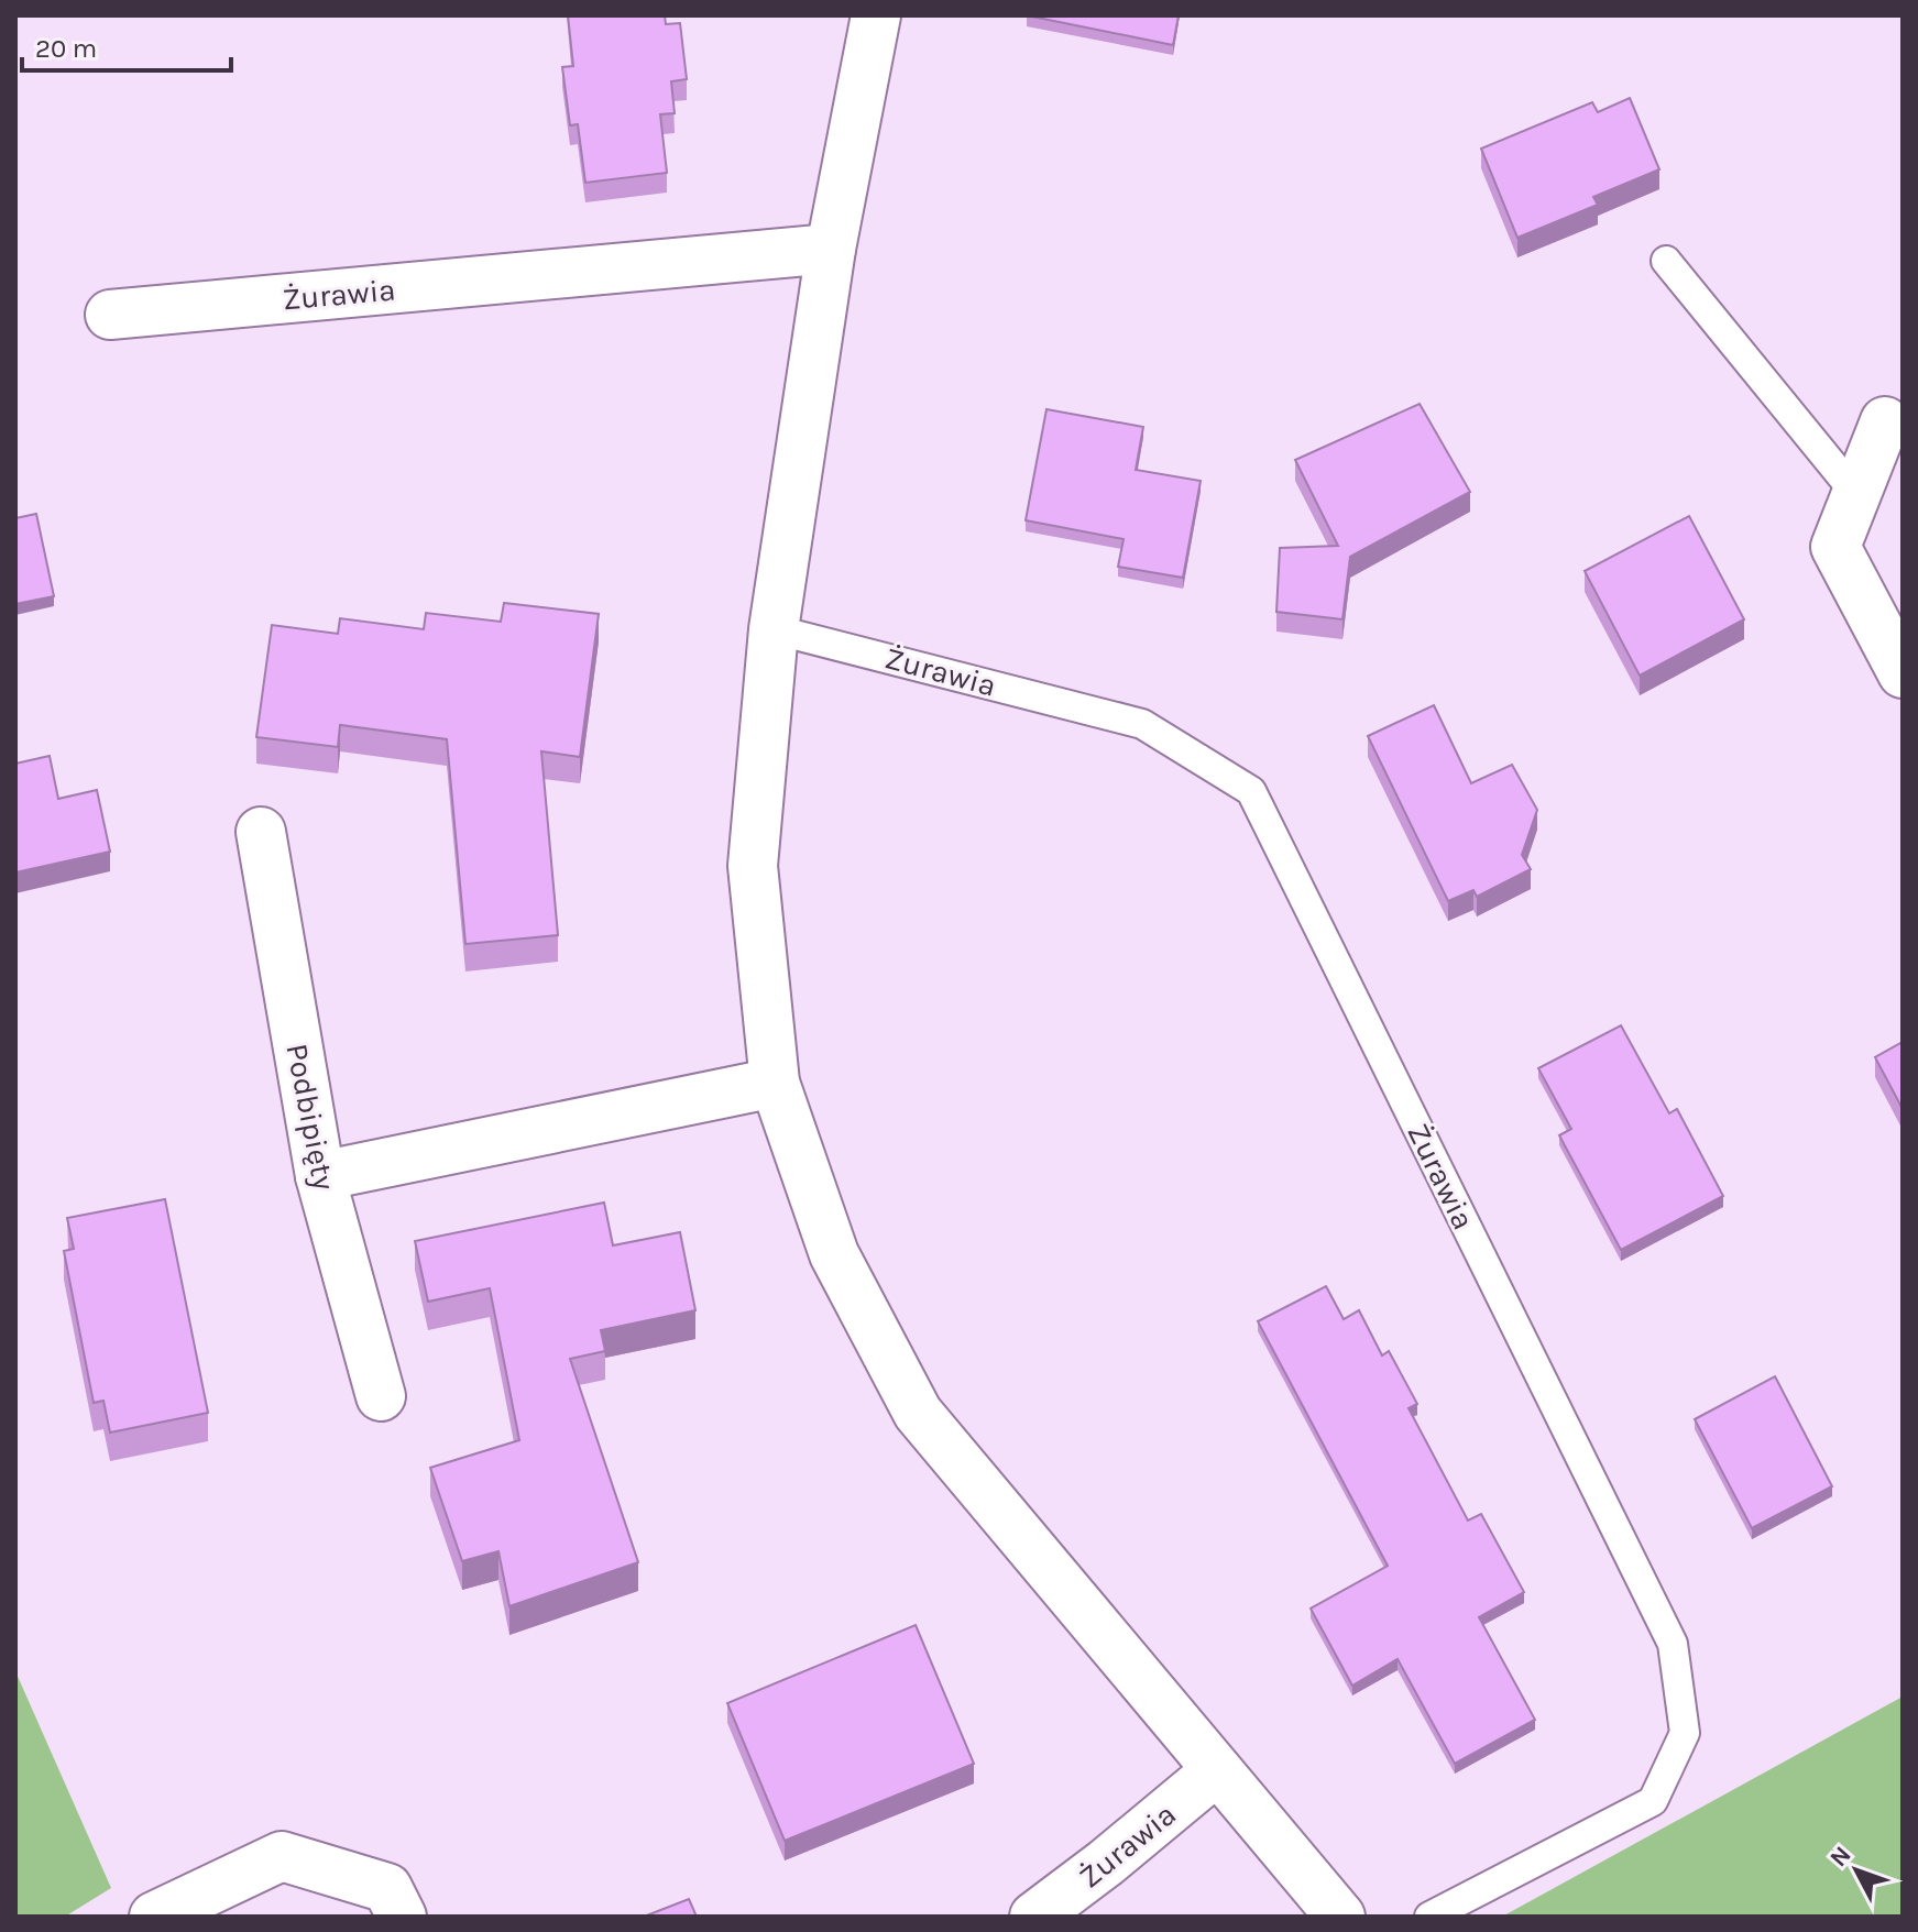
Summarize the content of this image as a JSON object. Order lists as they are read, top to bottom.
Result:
{
  "streets": {
    "street": ["Żurawia", "Podbipięty"]
  },
  "scale_bar": "20 m",
  "north": "top left"
}
